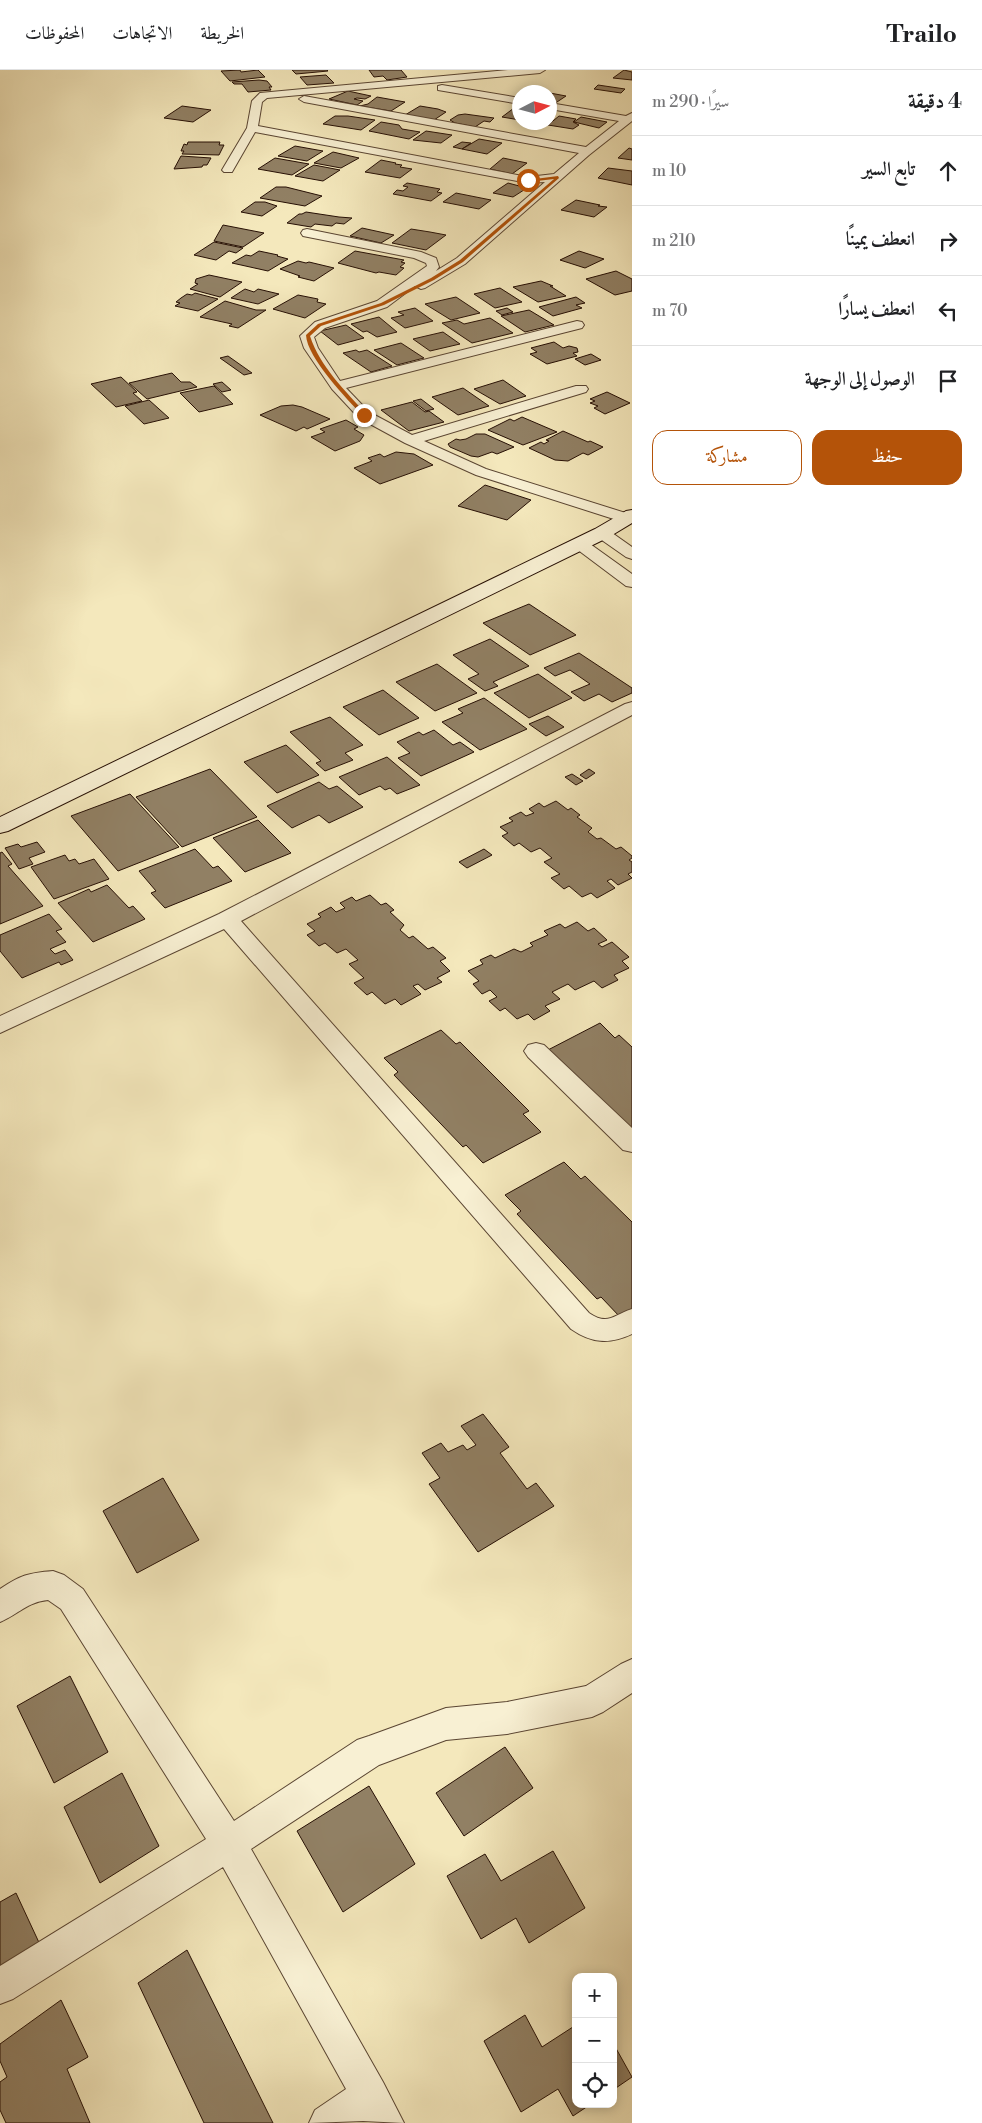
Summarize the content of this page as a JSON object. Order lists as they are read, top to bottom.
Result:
{
  "north": "right",
  "page": {
    "header": "Trailo",
    "nav": ["الخريطة", "الاتجاهات", "المحفوظات"],
    "heading": ["4 دقيقة", "سيرًا · 290 m"],
    "list": [
      ["تابع السير", "10 m"],
      ["انعطف يمينًا", "210 m"],
      ["انعطف يسارًا", "70 m"],
      "الوصول إلى الوجهة"
    ],
    "buttons": ["حفظ", "مشاركة"],
    "map_buttons": ["+", "−"]
  }
}
